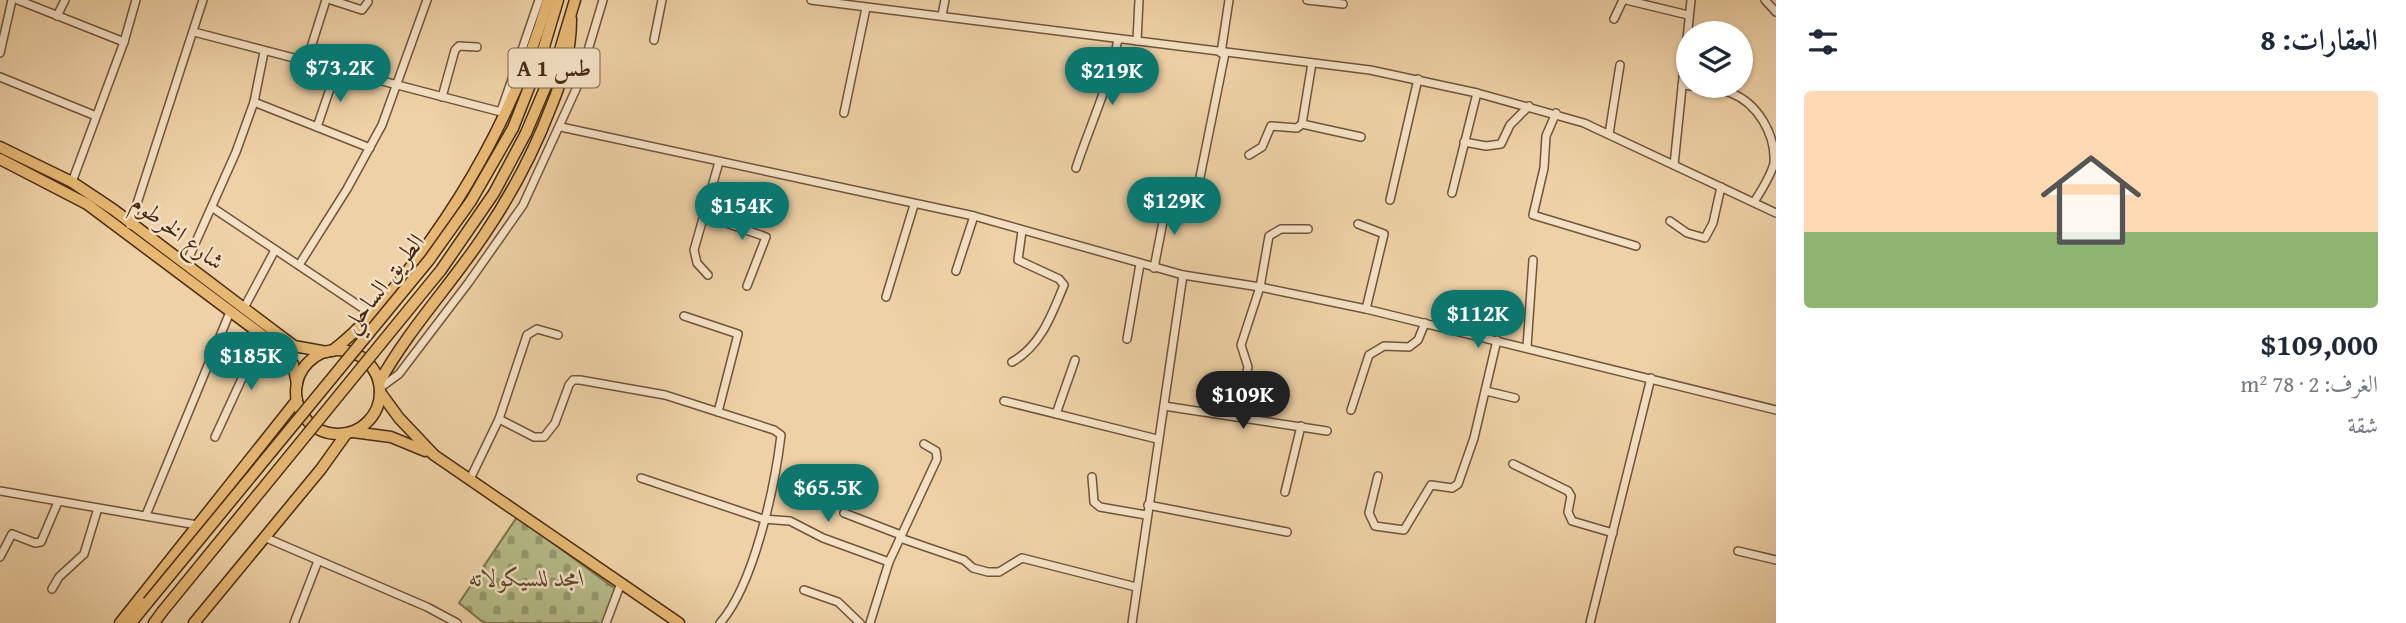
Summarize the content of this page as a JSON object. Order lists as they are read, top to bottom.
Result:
{
  "streets": {
    "main road": ["A 1 طس", "شارع الخرطوم", "الطريق الساحلي"]
  },
  "parks": ["امجد للسيكولاته"],
  "page": {
    "heading": "العقارات: 8",
    "price": [
      "$73.2K",
      "$219K",
      "$129K",
      "$154K",
      "$112K",
      "$185K",
      "$109K",
      "$65.5K"
    ],
    "list": [
      {
        "name": "$109,000",
        "note": "الغرف: 2 · 78 m² · شقة"
      }
    ]
  }
}
